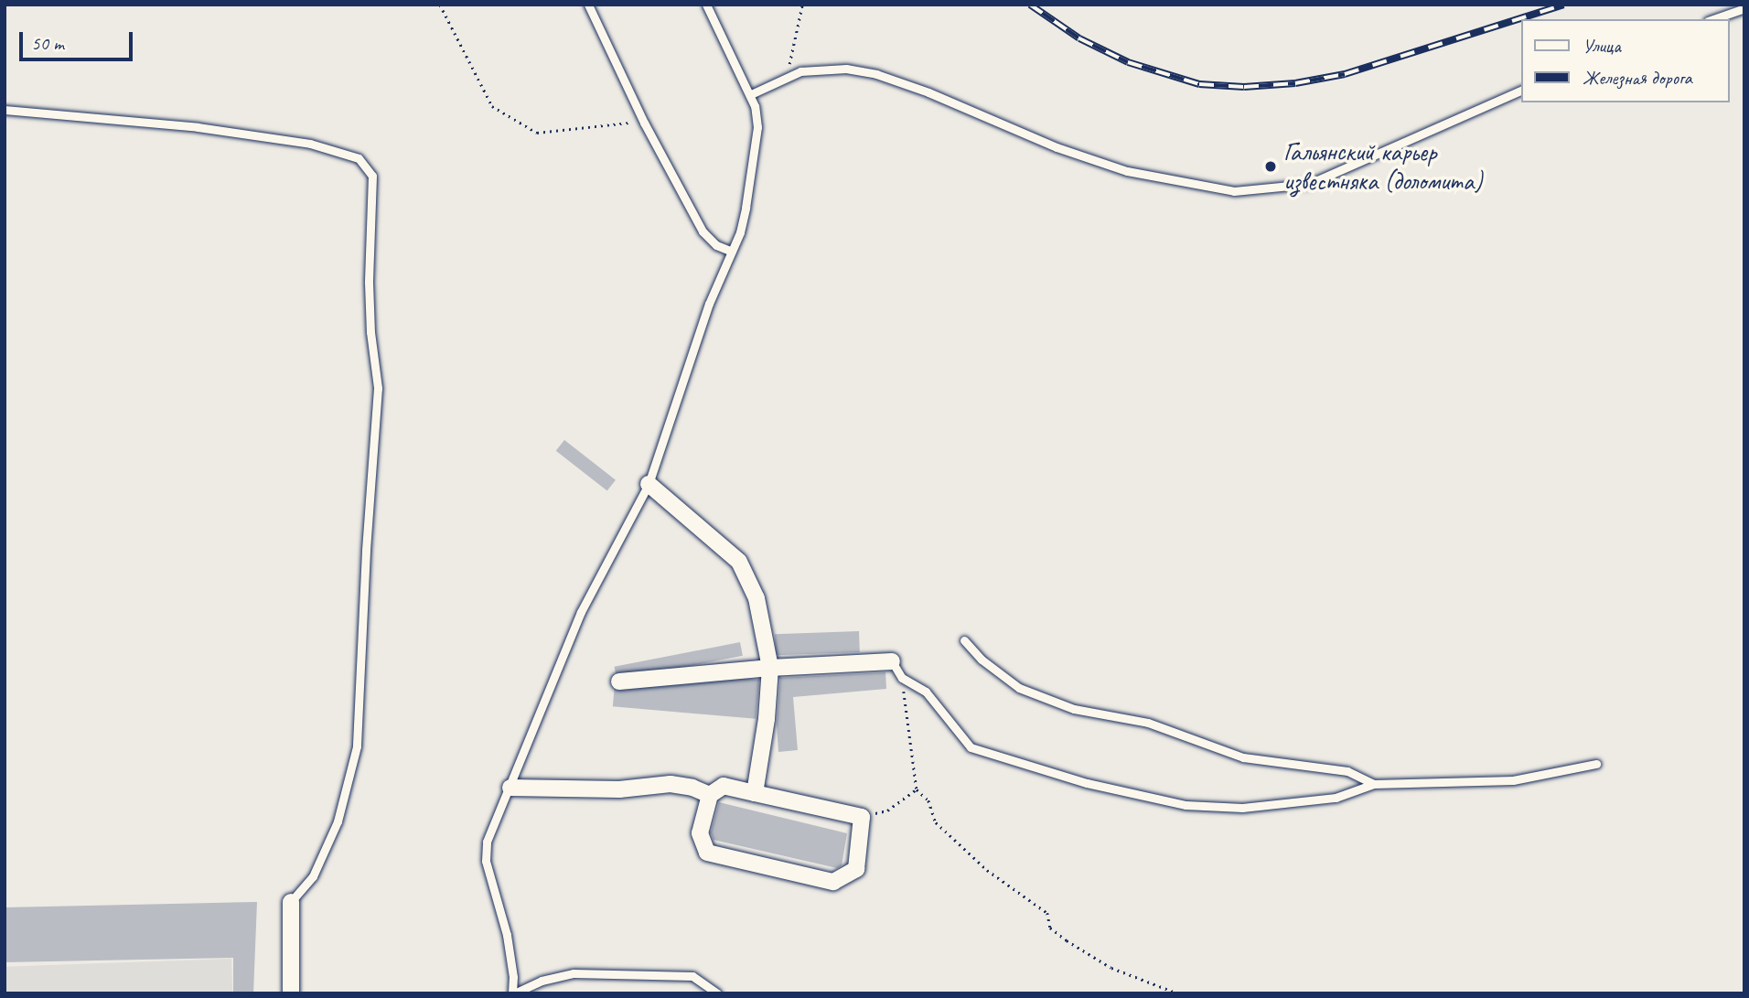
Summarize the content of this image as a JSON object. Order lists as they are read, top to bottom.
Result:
{
  "places": ["Гальянский карьер известняка (доломита)"],
  "legend": ["Улица", "Железная дорога"],
  "scale_bar": "50 m"
}
